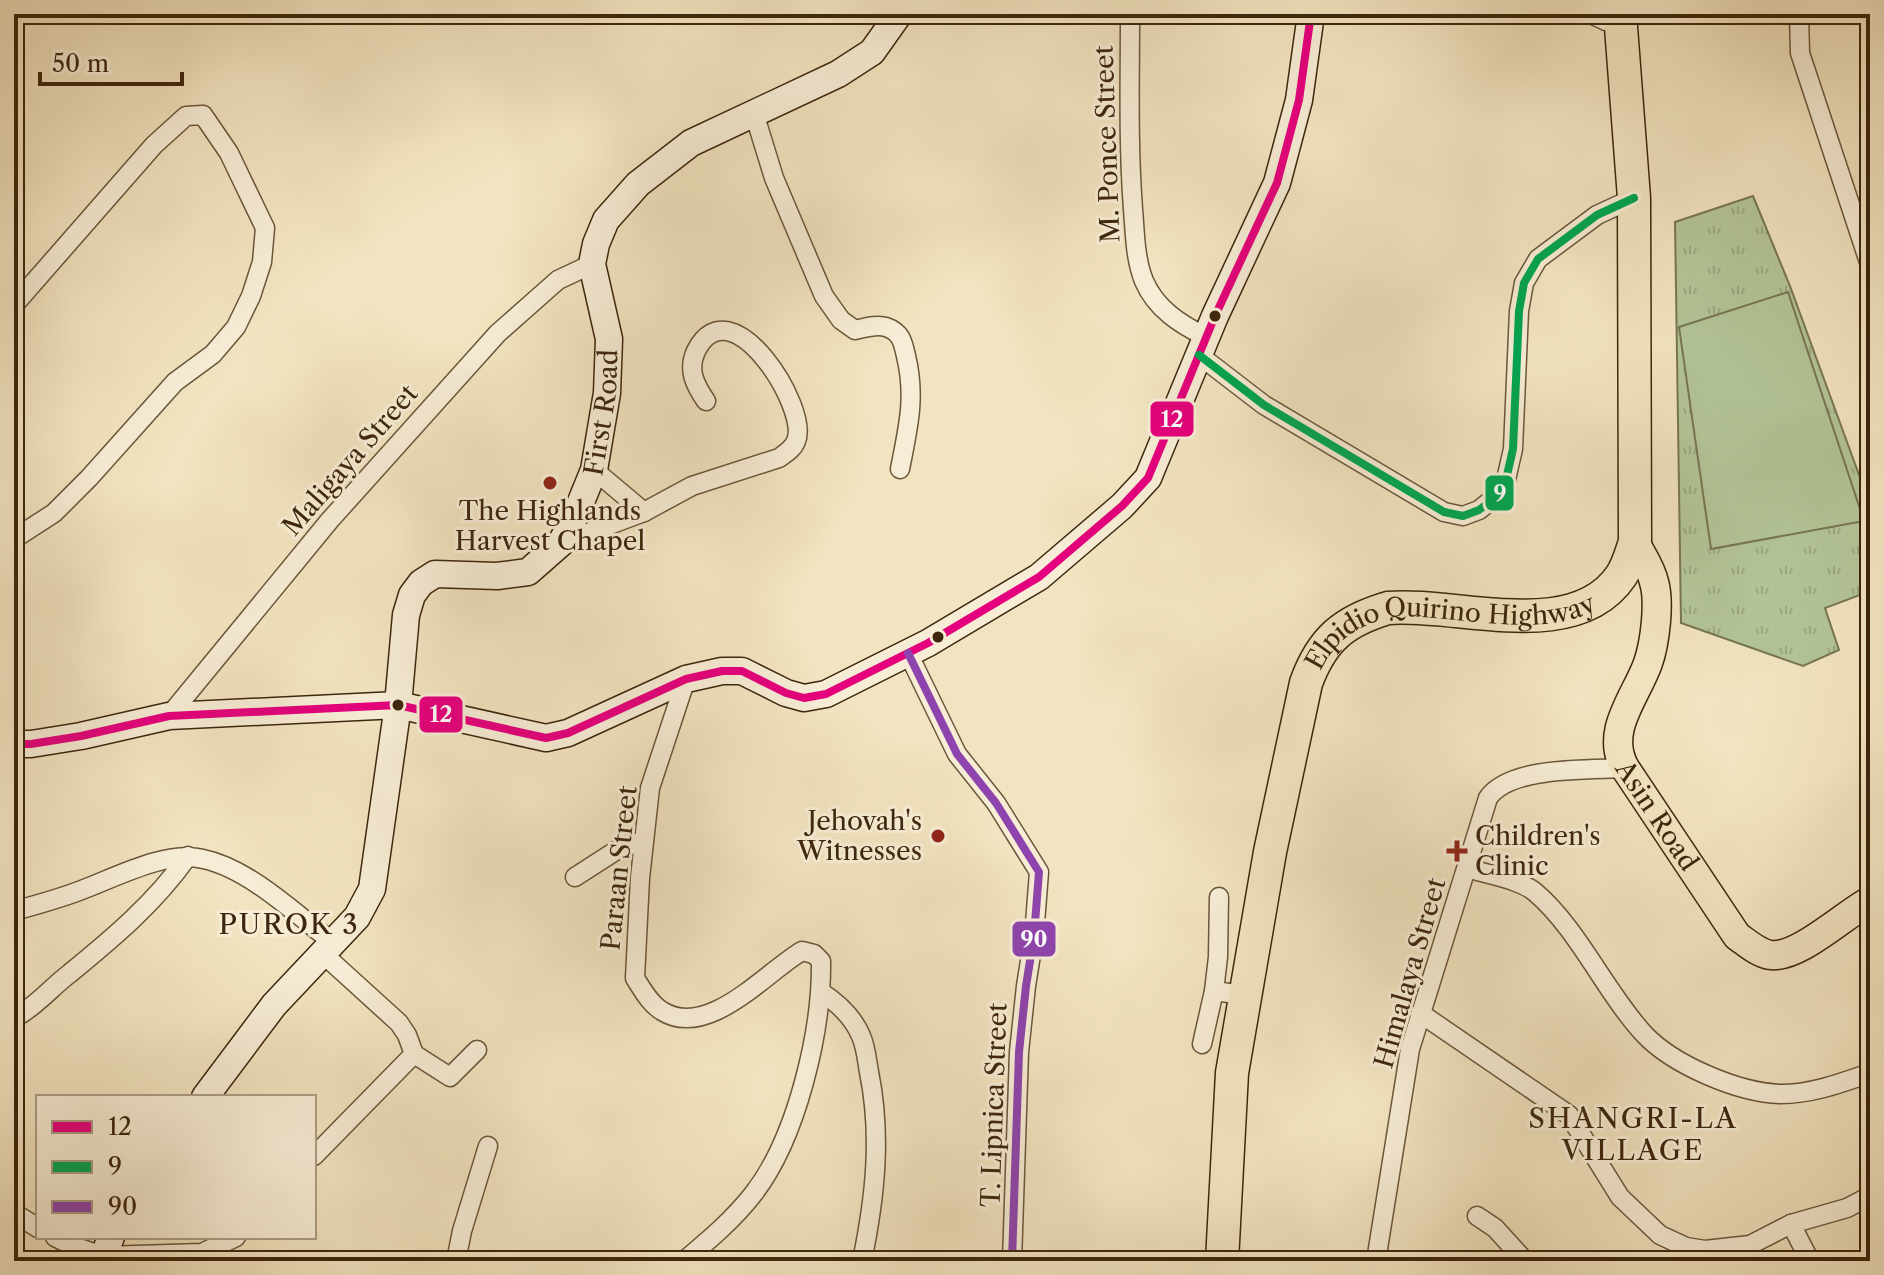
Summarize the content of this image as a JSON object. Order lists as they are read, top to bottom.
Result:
{
  "streets": {
    "highway": ["Elpidio Quirino Highway"],
    "main road": ["First Road", "Asin Road"],
    "street": [
      "M. Ponce Street",
      "Maligaya Street",
      "Paraan Street",
      "Himalaya Street",
      "T. Lipnica Street"
    ]
  },
  "crossings": [
    ["M. Ponce Street", "Elpidio Quirino Highway"],
    ["First Road", "Maligaya Street"],
    ["Elpidio Quirino Highway", "Asin Road"],
    ["Asin Road", "Himalaya Street"]
  ],
  "districts": ["PUROK 3", "SHANGRI-LA VILLAGE"],
  "places": {
    "other": ["The Highlands Harvest Chapel", "Jehovah's Witnesses"],
    "health": ["Children's Clinic"]
  },
  "lines": ["transit line 12", "transit line 9", "transit line 90"],
  "legend": ["12", "9", "90"],
  "scale_bar": "50 m"
}
